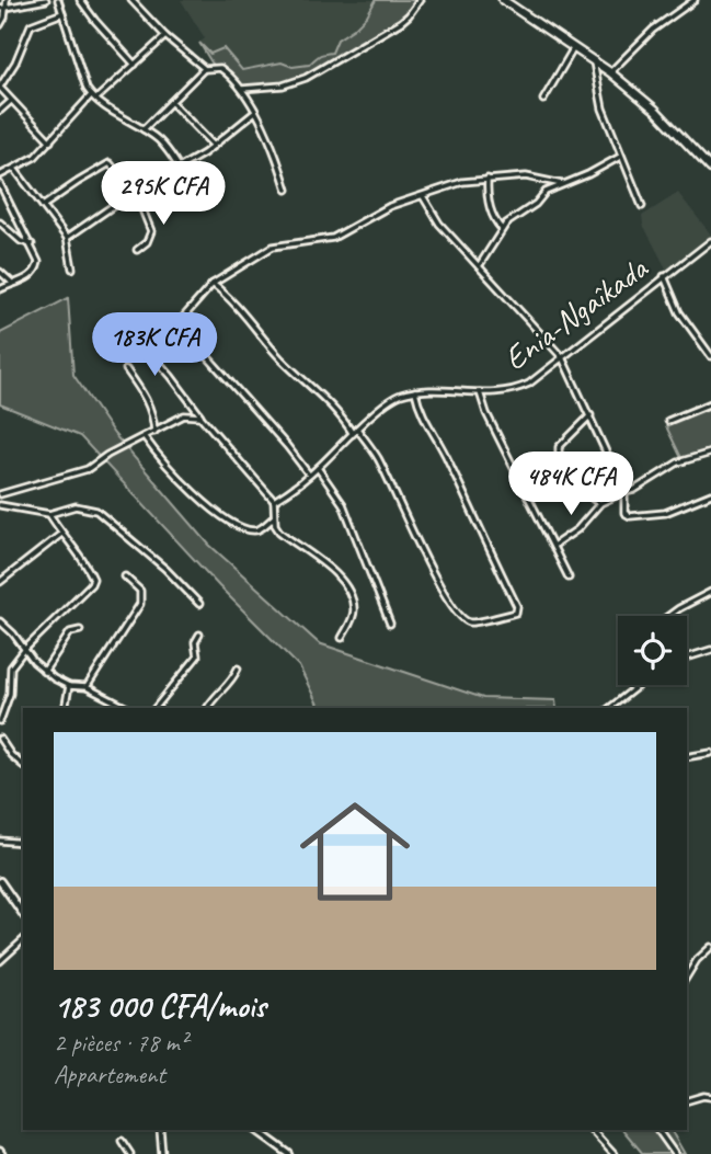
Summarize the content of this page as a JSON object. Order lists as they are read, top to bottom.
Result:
{
  "streets": {
    "street": ["Enia-Ngaîkada"]
  },
  "page": {
    "price": ["295K CFA", "183K CFA", "484K CFA"],
    "list": [
      {
        "name": "183 000 CFA/mois",
        "note": "2 pièces · 78 m² · Appartement"
      }
    ]
  }
}
